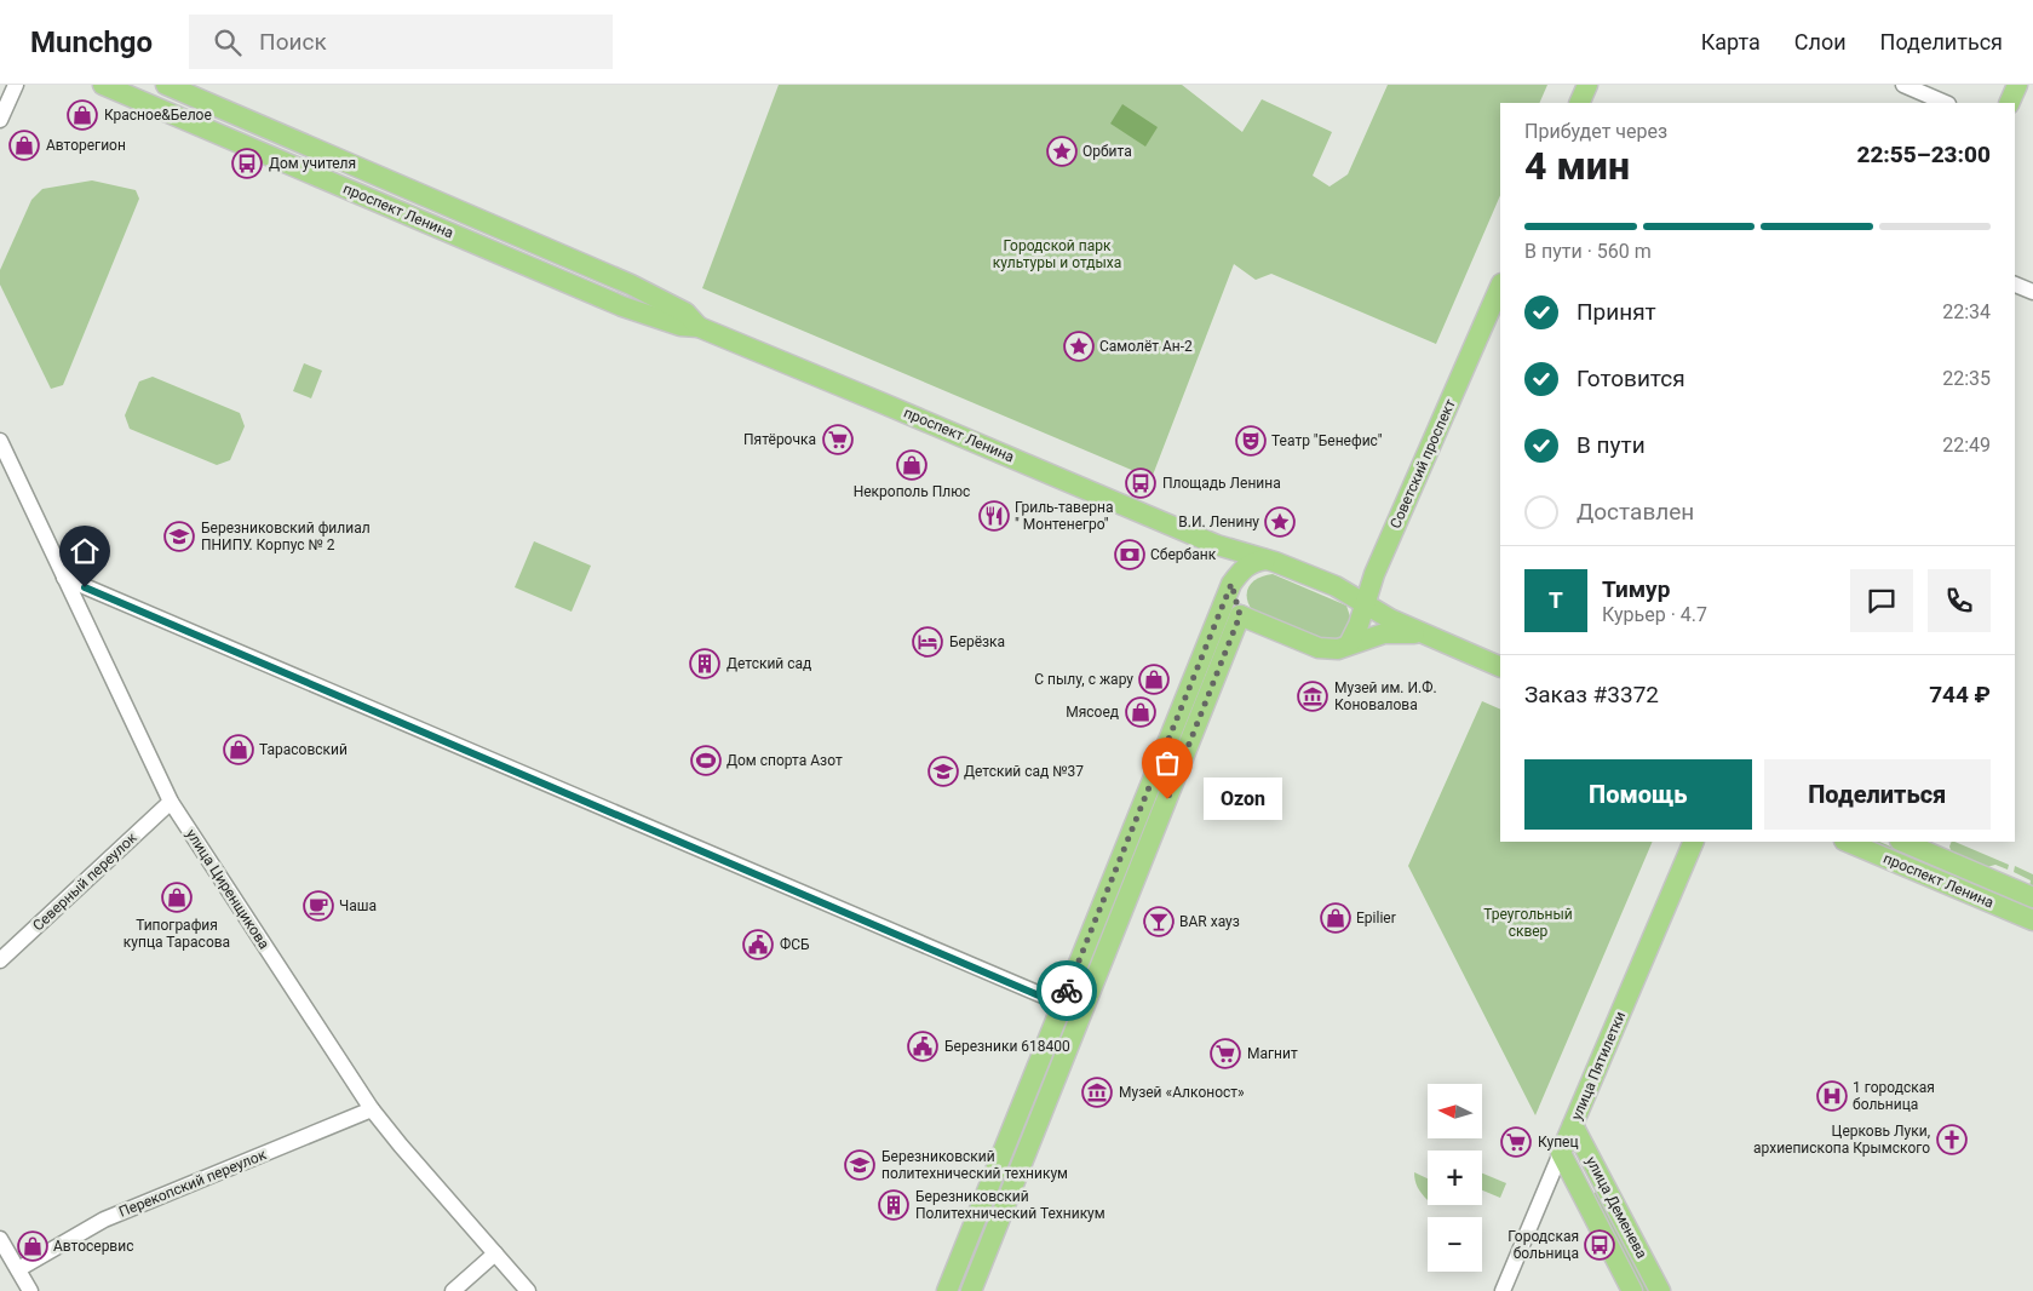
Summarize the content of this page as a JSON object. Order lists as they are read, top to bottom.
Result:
{
  "streets": {
    "main road": [
      "проспект Ленина",
      "Советский проспект",
      "улица Пятилетки",
      "улица Деменева"
    ],
    "street": ["Северный переулок", "улица Циренщикова", "Перекопский переулок"]
  },
  "crossings": [
    ["проспект Ленина", "Советский проспект"],
    ["Северный переулок", "улица Циренщикова"],
    ["улица Циренщикова", "Перекопский переулок"],
    ["улица Пятилетки", "улица Деменева"]
  ],
  "parks": ["Городской парк культуры и отдыха", "Треугольный сквер"],
  "places": {
    "shop": [
      "Красное&Белое",
      "Авторегион",
      "Некрополь Плюс",
      "С пылу, с жару",
      "Мясоед",
      "Тарасовский",
      "Типография купца Тарасова",
      "Epilier",
      "Автосервис"
    ],
    "place": ["Орбита", "Самолёт Ан-2", "В.И. Ленину"],
    "bus stop": ["Дом учителя", "Площадь Ленина", "Городская больница"],
    "supermarket": ["Пятёрочка", "Магнит", "Купец"],
    "theatre": ["Театр \"Бенефис\""],
    "restaurant": ["Гриль-таверна \" Монтенегро\""],
    "school or university": ["Березниковский филиал ПНИПУ. Корпус № 2", "Детский сад №37", "Березниковский политехнический техникум"],
    "bank": ["Сбербанк"],
    "hotel": ["Берёзка"],
    "building": ["Детский сад", "Березниковский Политехнический Техникум"],
    "museum": ["Музей им. И.Ф. Коновалова", "Музей «Алконост»"],
    "sports": ["Дом спорта Азот"],
    "other": ["Ozon"],
    "cafe": ["Чаша"],
    "bar": ["BAR хауз"],
    "public building": ["ФСБ", "Березники 618400"],
    "hospital": ["1 городская больница"],
    "church": ["Церковь Луки, архиепископа Крымского"]
  },
  "north": "left",
  "page": {
    "header": "Munchgo",
    "search": "Поиск",
    "nav": ["Карта", "Слои", "Поделиться"],
    "heading": ["4 мин", "Прибудет через", "22:55–23:00"],
    "panel": [
      "Тимур",
      "Курьер · 4.7",
      "Заказ #3372",
      "744 ₽"
    ],
    "bar": "В пути · 560 m",
    "list": [
      ["Принят", "22:34"],
      ["Готовится", "22:35"],
      ["В пути", "22:49"],
      "Доставлен"
    ],
    "round": "Т",
    "buttons": ["Помощь", "Поделиться"],
    "bubble": "Ozon",
    "map_buttons": ["+", "−"]
  }
}
